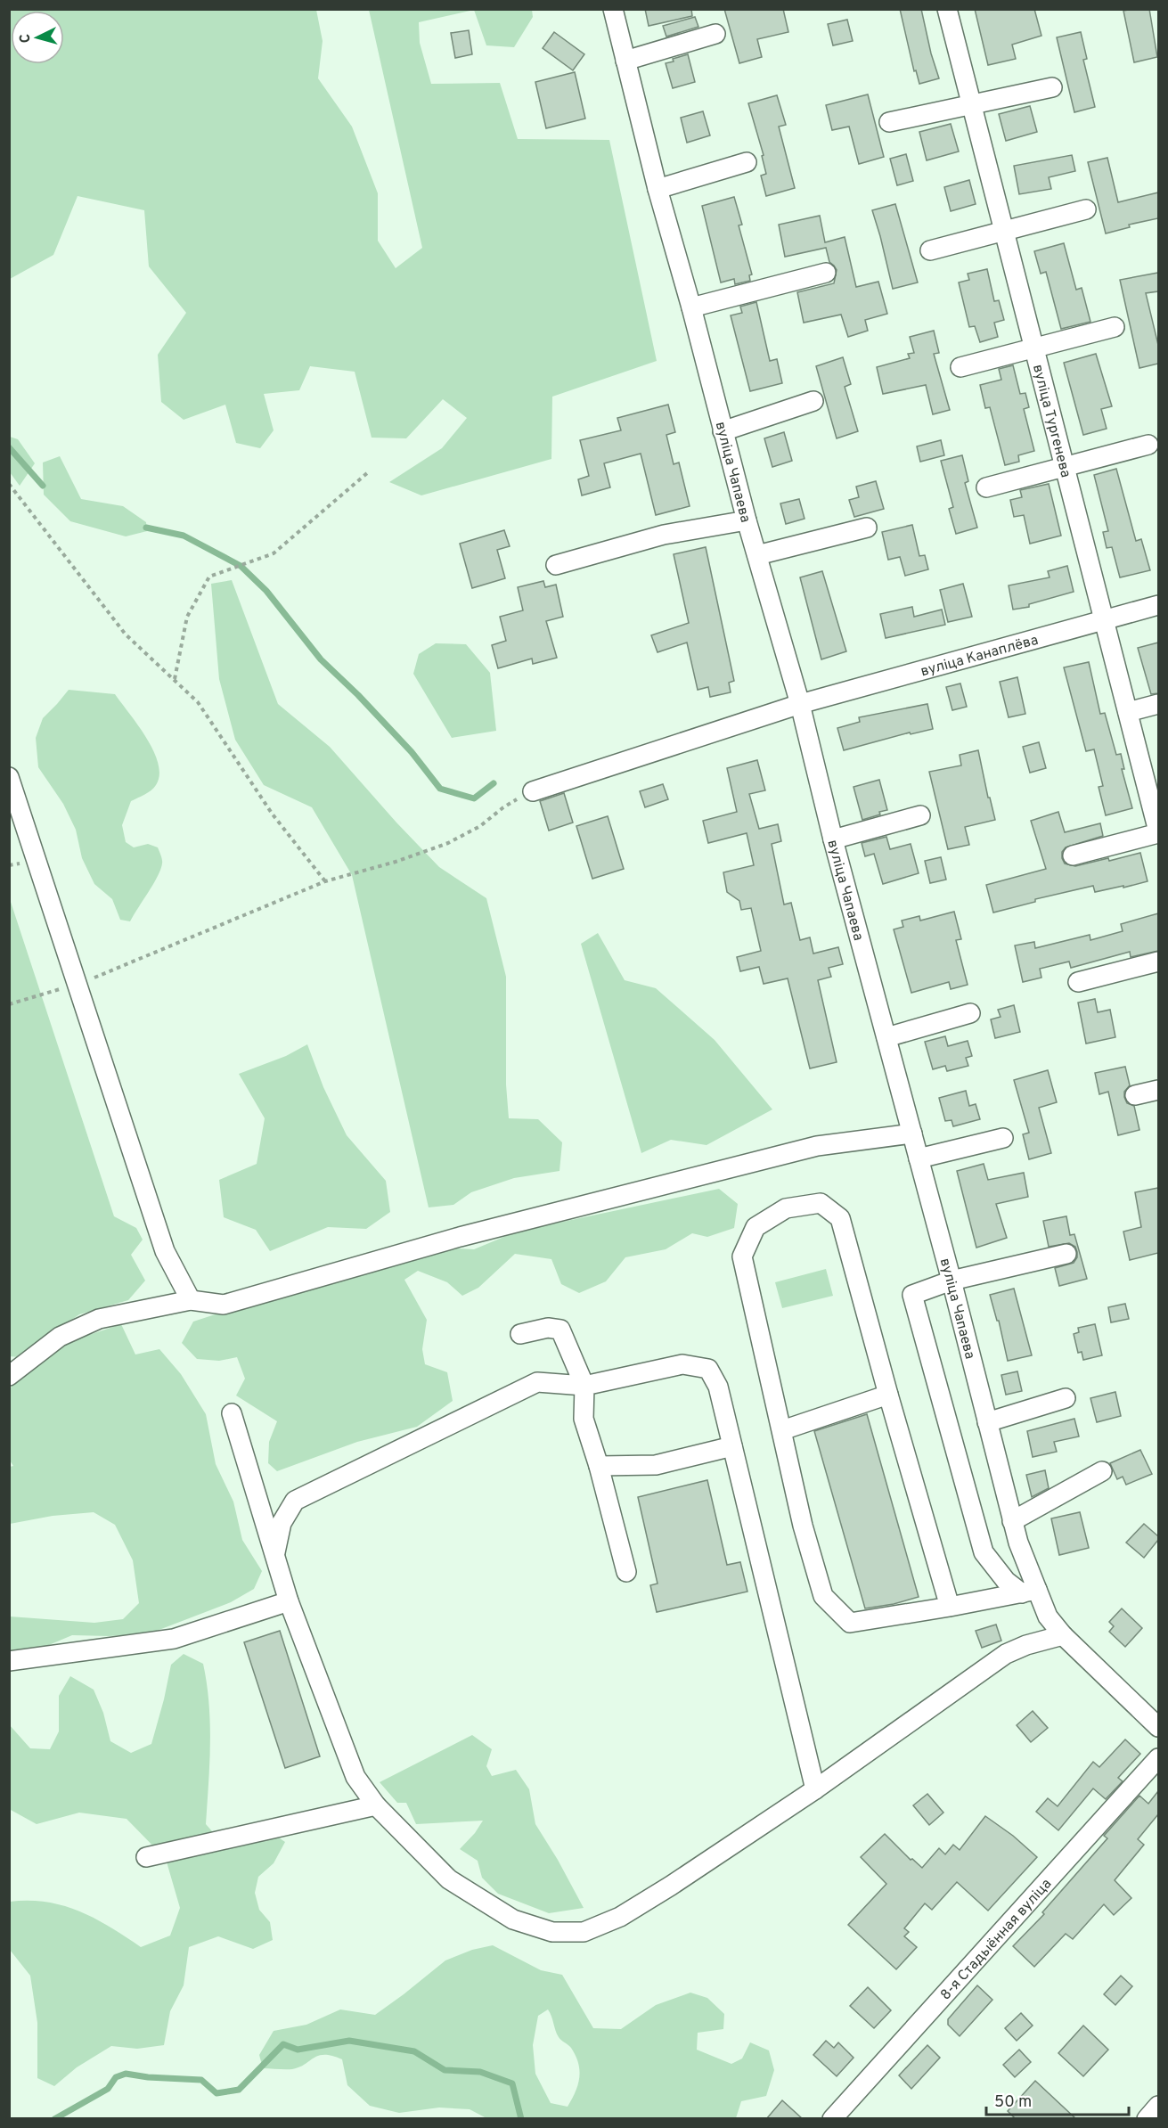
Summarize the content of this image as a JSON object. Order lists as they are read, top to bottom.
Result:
{
  "streets": {
    "street": [
      "вуліца Тургенева",
      "вуліца Чапаева",
      "вуліца Канаплёва",
      "8-я Стадыённая вуліца"
    ]
  },
  "crossings": [
    ["вуліца Тургенева", "вуліца Канаплёва"],
    ["вуліца Чапаева", "вуліца Канаплёва"]
  ],
  "scale_bar": "50 m",
  "north": "left"
}
